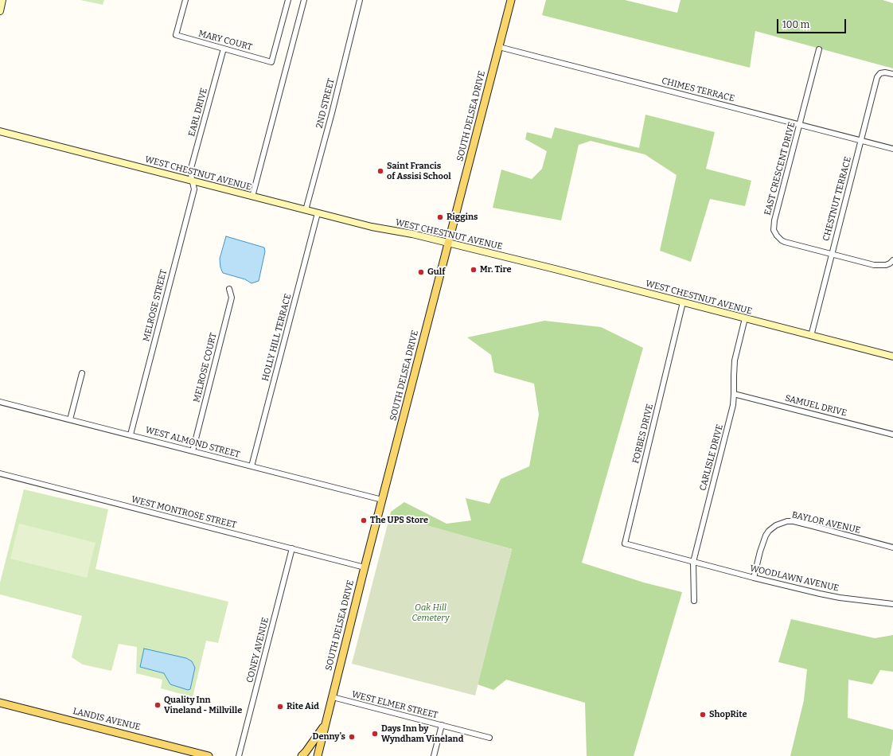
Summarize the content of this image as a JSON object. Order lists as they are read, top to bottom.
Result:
{
  "streets": {
    "main road": ["SOUTH DELSEA DRIVE", "LANDIS AVENUE"],
    "street": [
      "MARY COURT",
      "CHIMES TERRACE",
      "2ND STREET",
      "EARL DRIVE",
      "EAST CRESCENT DRIVE",
      "WEST CHESTNUT AVENUE",
      "CHESTNUT TERRACE",
      "MELROSE STREET",
      "HOLLY HILL TERRACE",
      "MELROSE COURT",
      "SAMUEL DRIVE",
      "FORBES DRIVE",
      "WEST ALMOND STREET",
      "CARLISLE DRIVE",
      "WEST MONTROSE STREET",
      "BAYLOR AVENUE",
      "WOODLAWN AVENUE",
      "CONEY AVENUE",
      "WEST ELMER STREET"
    ]
  },
  "crossings": [
    ["MARY COURT", "EARL DRIVE"],
    ["CHIMES TERRACE", "SOUTH DELSEA DRIVE"],
    ["CHIMES TERRACE", "EAST CRESCENT DRIVE"],
    ["CHIMES TERRACE", "CHESTNUT TERRACE"],
    ["2ND STREET", "WEST CHESTNUT AVENUE"],
    ["EARL DRIVE", "WEST CHESTNUT AVENUE"],
    ["EARL DRIVE", "MELROSE STREET"],
    ["SOUTH DELSEA DRIVE", "WEST CHESTNUT AVENUE"],
    ["SOUTH DELSEA DRIVE", "WEST ALMOND STREET"],
    ["SOUTH DELSEA DRIVE", "WEST MONTROSE STREET"],
    ["SOUTH DELSEA DRIVE", "WEST ELMER STREET"],
    ["EAST CRESCENT DRIVE", "CHESTNUT TERRACE"],
    ["WEST CHESTNUT AVENUE", "CHESTNUT TERRACE"],
    ["WEST CHESTNUT AVENUE", "MELROSE STREET"],
    ["WEST CHESTNUT AVENUE", "HOLLY HILL TERRACE"],
    ["WEST CHESTNUT AVENUE", "FORBES DRIVE"],
    ["WEST CHESTNUT AVENUE", "CARLISLE DRIVE"],
    ["MELROSE STREET", "WEST ALMOND STREET"],
    ["HOLLY HILL TERRACE", "WEST ALMOND STREET"],
    ["MELROSE COURT", "WEST ALMOND STREET"],
    ["SAMUEL DRIVE", "CARLISLE DRIVE"],
    ["FORBES DRIVE", "WOODLAWN AVENUE"],
    ["CARLISLE DRIVE", "WOODLAWN AVENUE"],
    ["WEST MONTROSE STREET", "CONEY AVENUE"],
    ["BAYLOR AVENUE", "WOODLAWN AVENUE"]
  ],
  "parks": ["Oak Hill Cemetery"],
  "places": [
    "Saint Francis of Assisi School",
    "Riggins",
    "Mr. Tire",
    "Gulf",
    "The UPS Store",
    "Quality Inn Vineland - Millville",
    "Rite Aid",
    "ShopRite",
    "Days Inn by Wyndham Vineland",
    "Denny's"
  ],
  "scale_bar": "100 m"
}
